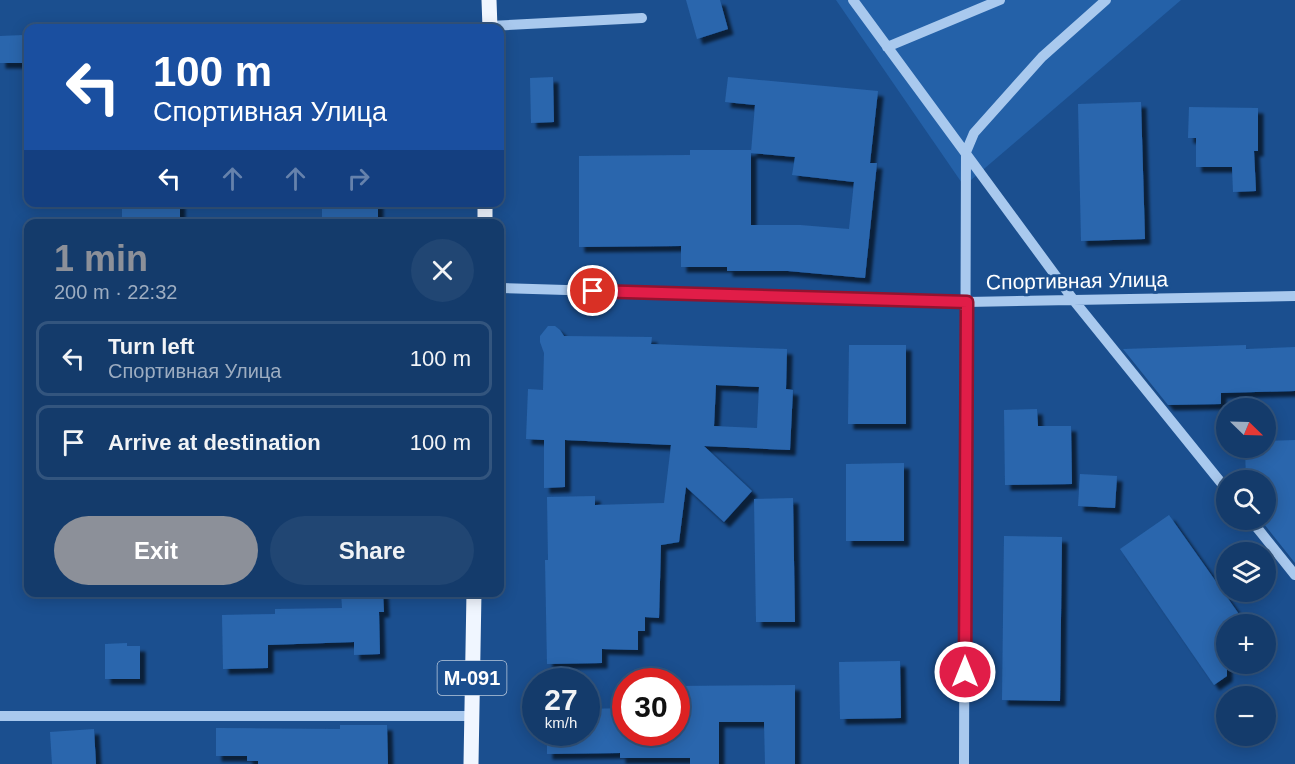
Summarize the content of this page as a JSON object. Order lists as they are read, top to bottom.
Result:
{
  "streets": {
    "main road": ["М-091"],
    "street": ["Спортивная Улица"]
  },
  "north": "bottom right",
  "page": {
    "turn": ["100 m", "Спортивная Улица"],
    "heading": ["1 min", "200 m · 22:32"],
    "list": [
      {
        "name": "Turn left",
        "note": "Спортивная Улица",
        "value": "100 m"
      },
      {
        "name": "Arrive at destination",
        "value": "100 m"
      }
    ],
    "map_buttons": ["+", "−"],
    "buttons": ["Exit", "Share"],
    "speed": "27 km/h",
    "limit": "30"
  }
}
